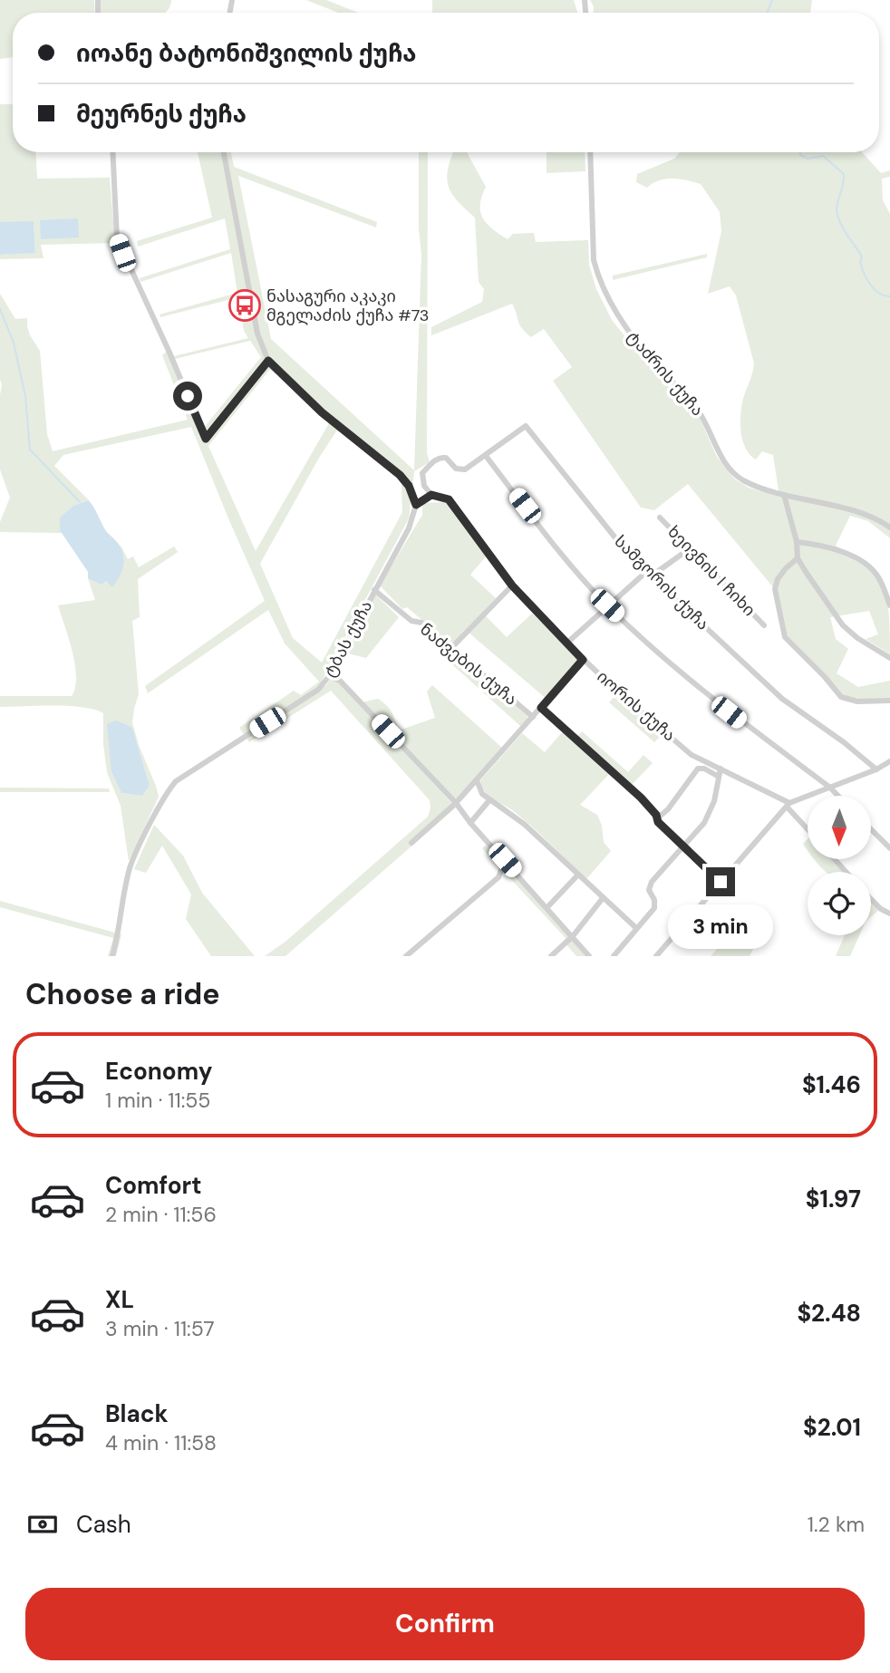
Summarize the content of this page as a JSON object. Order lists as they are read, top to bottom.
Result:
{
  "streets": {
    "street": [
      "ტაძრის ქუჩა",
      "ხეივნის I ჩიხი",
      "სამგორის ქუჩა",
      "ტბას ქუჩა",
      "ნაძვების ქუჩა",
      "იორის ქუჩა"
    ]
  },
  "crossings": [
    ["სამგორის ქუჩა", "იორის ქუჩა"],
    ["ტბას ქუჩა", "ნაძვების ქუჩა"],
    ["ნაძვების ქუჩა", "იორის ქუჩა"]
  ],
  "places": {
    "bus stop": ["ნასაგური აკაკი მგელაძის ქუჩა #73"]
  },
  "north": "bottom",
  "page": {
    "banner": ["იოანე ბატონიშვილის ქუჩა", "მეურნეს ქუჩა"],
    "bubble": "3 min",
    "heading": "Choose a ride",
    "list": [
      {
        "name": "Economy",
        "note": "1 min · 11:55",
        "value": "$1.46"
      },
      {
        "name": "Comfort",
        "note": "2 min · 11:56",
        "value": "$1.97"
      },
      {
        "name": "XL",
        "note": "3 min · 11:57",
        "value": "$2.48"
      },
      {
        "name": "Black",
        "note": "4 min · 11:58",
        "value": "$2.01"
      }
    ],
    "pay": ["Cash", "1.2 km"],
    "buttons": "Confirm"
  }
}
